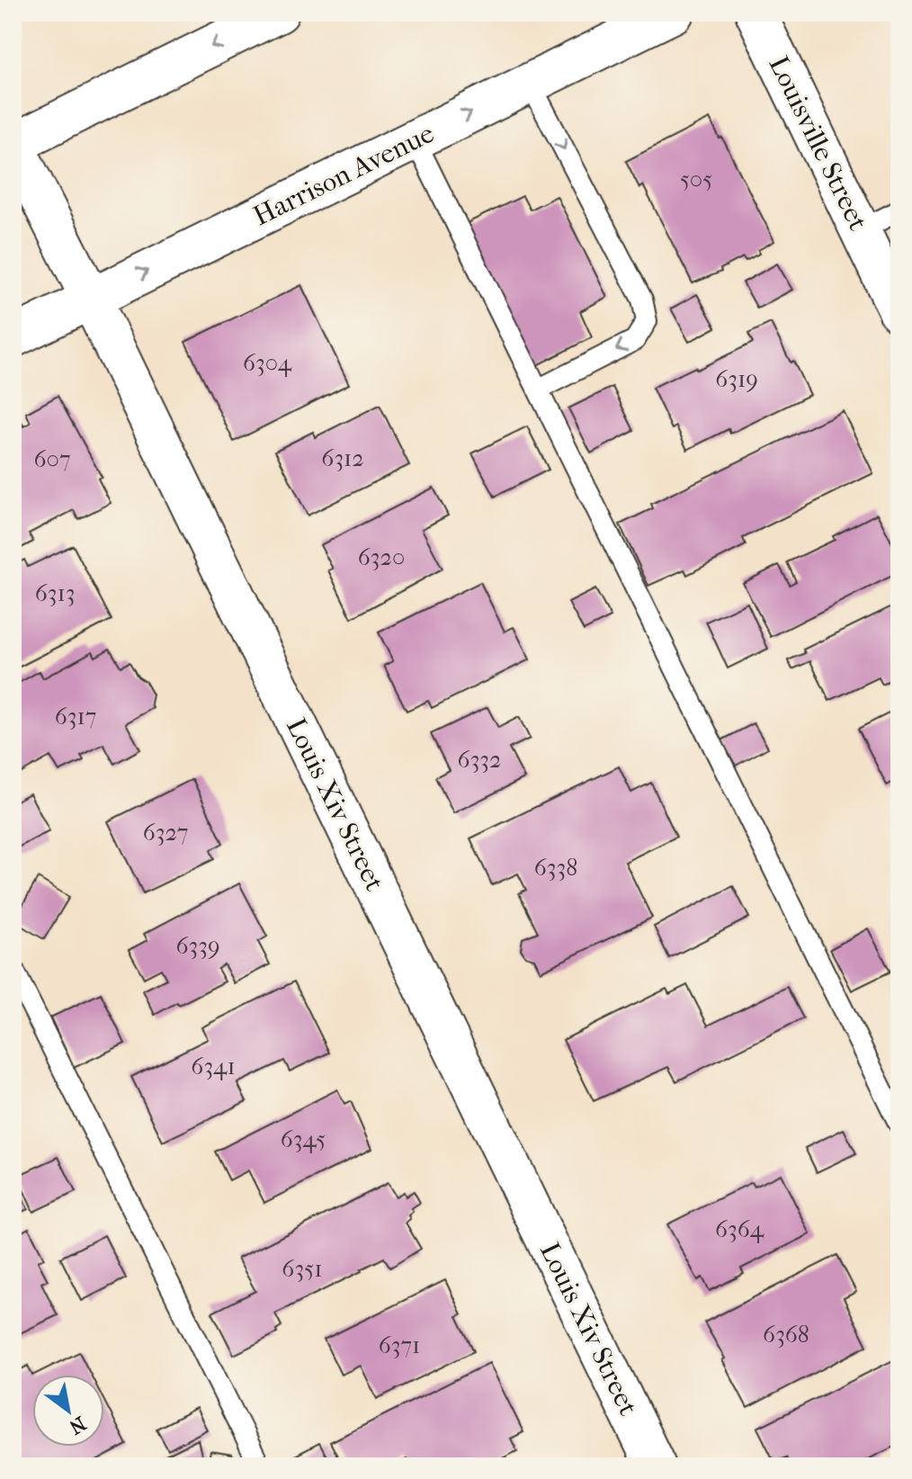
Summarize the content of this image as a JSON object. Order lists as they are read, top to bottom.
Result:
{
  "streets": {
    "street": ["Louisville Street", "Harrison Avenue", "Louis Xiv Street"]
  },
  "crossings": [
    ["Harrison Avenue", "Louis Xiv Street"]
  ],
  "house_numbers": [
    "505",
    "6304",
    "6319",
    "6312",
    "607",
    "6320",
    "6313",
    "6317",
    "6332",
    "6327",
    "6338",
    "6339",
    "6341",
    "6345",
    "6364",
    "6351",
    "6368",
    "6371"
  ],
  "north": "bottom right"
}
